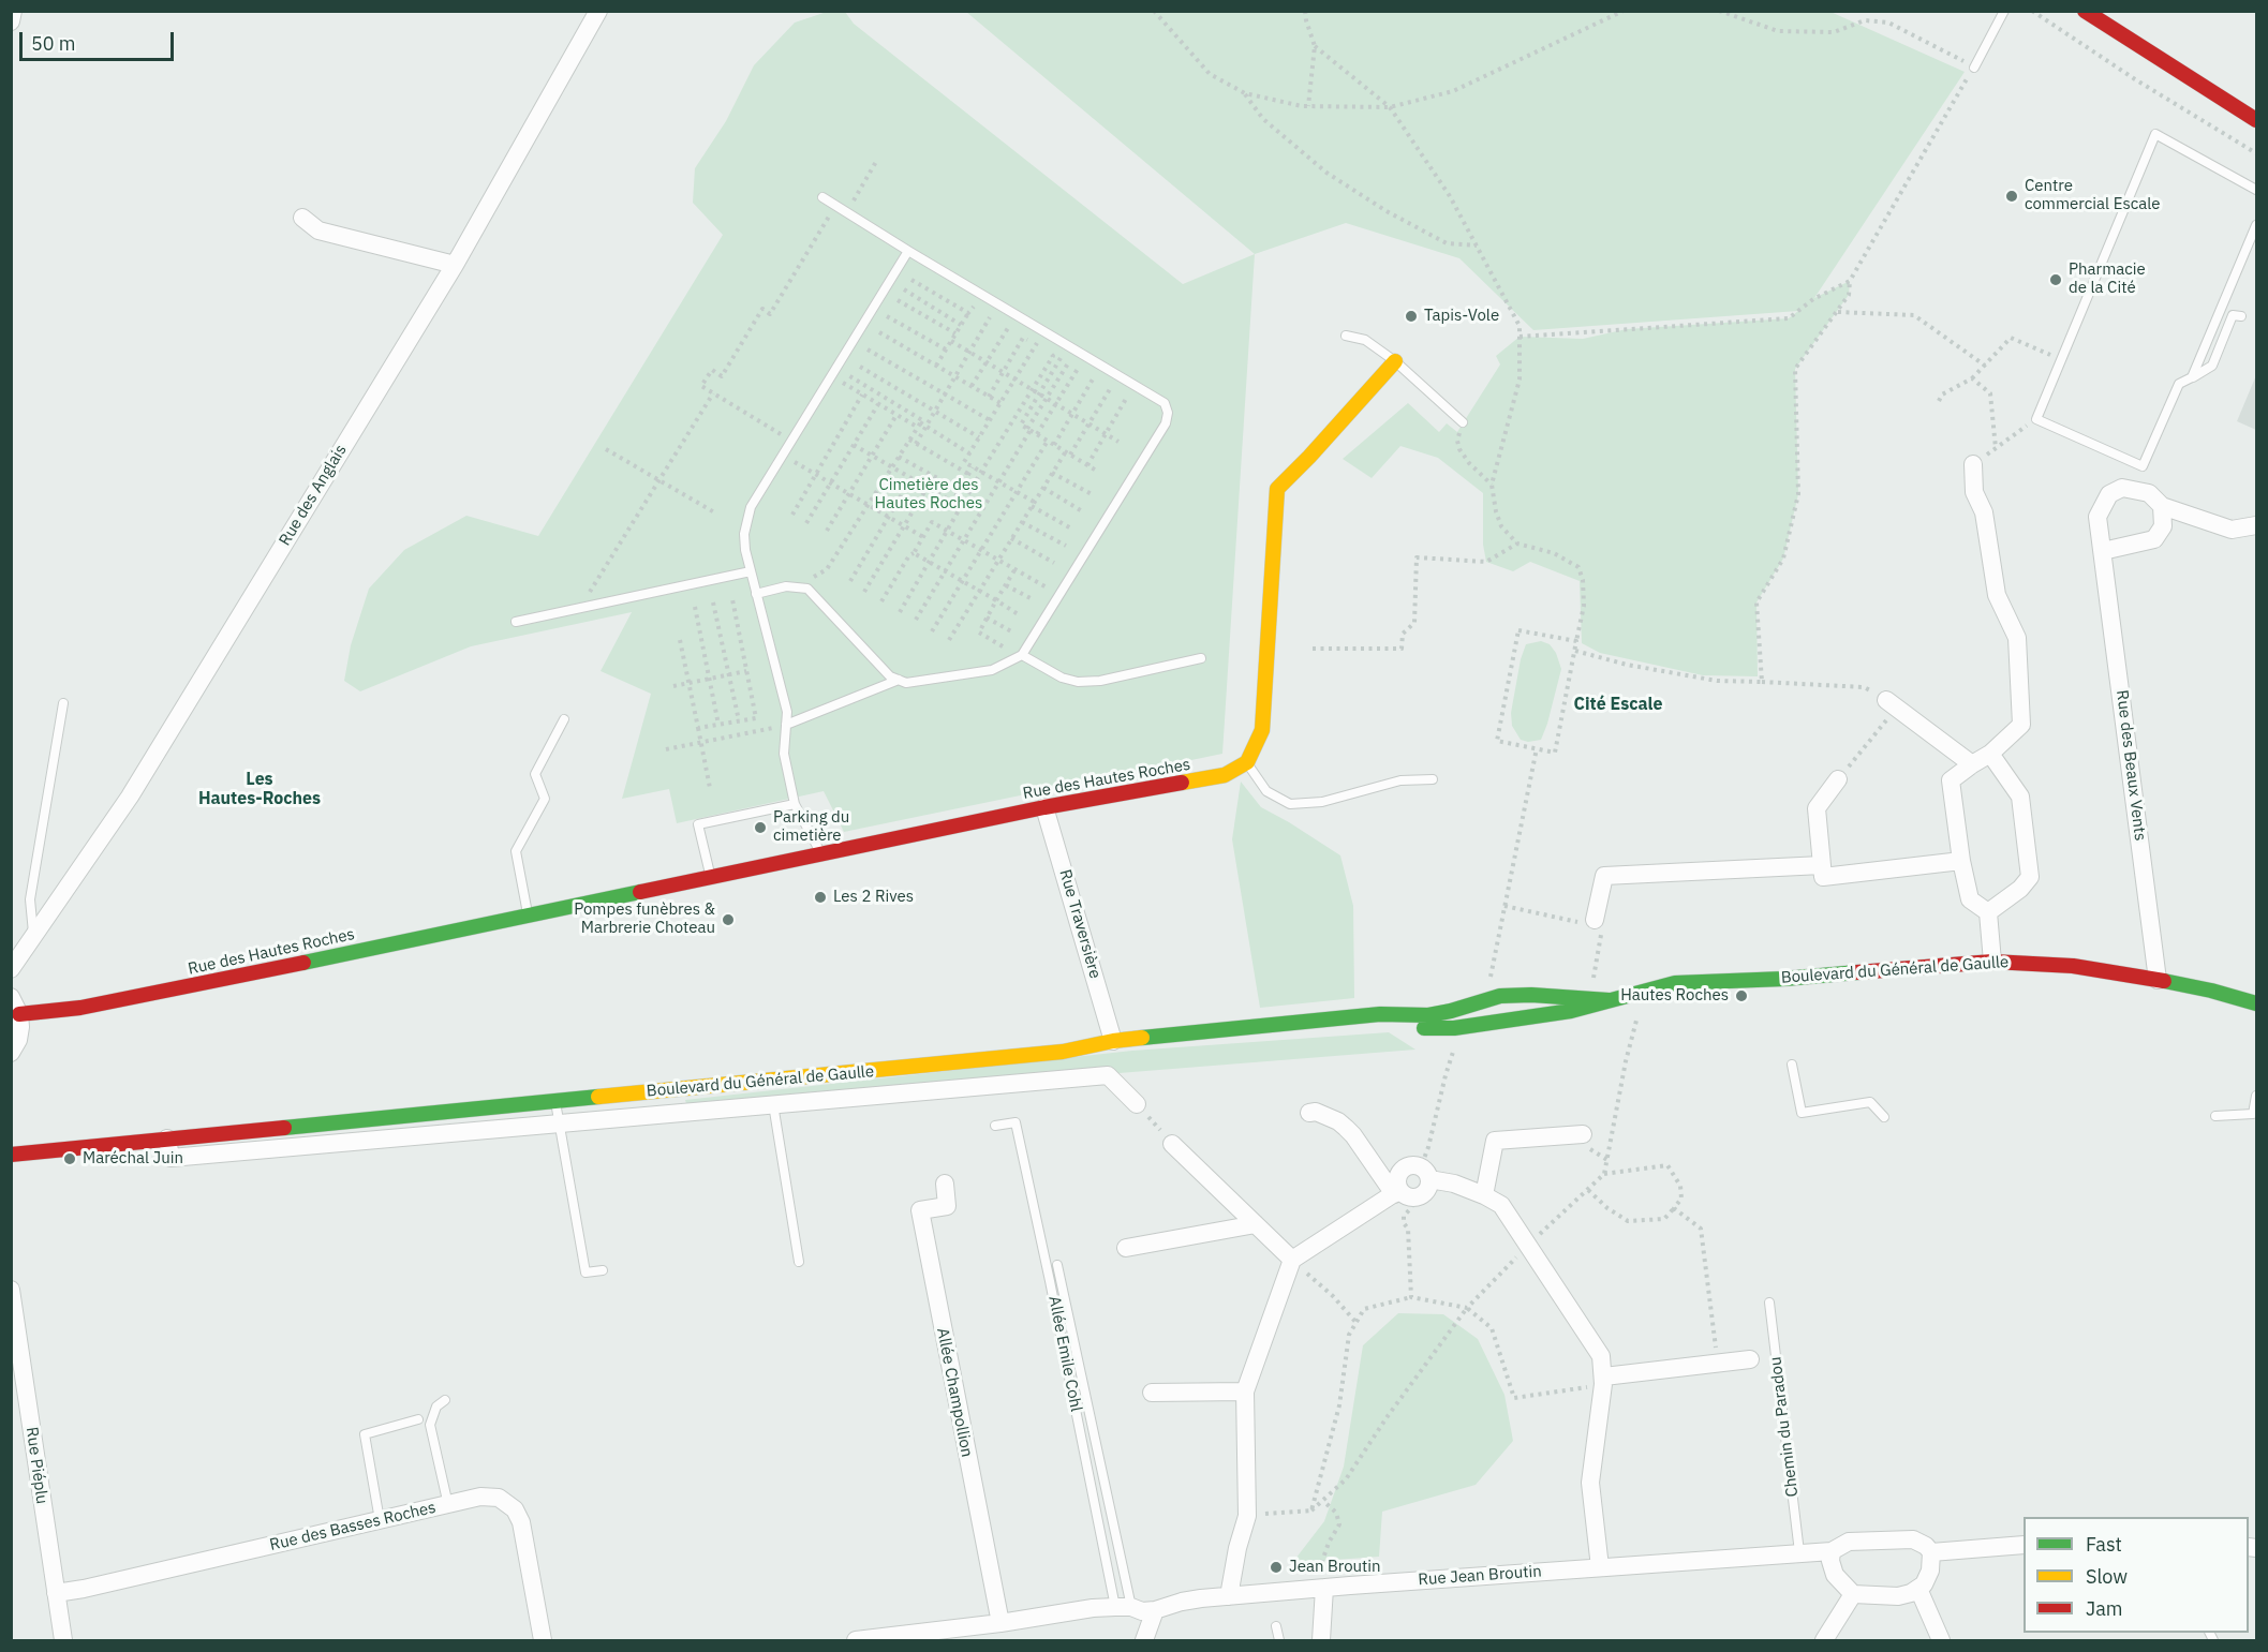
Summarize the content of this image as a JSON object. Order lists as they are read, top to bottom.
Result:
{
  "streets": {
    "street": [
      "Rue des Anglais",
      "Rue des Beaux Vents",
      "Rue des Hautes Roches",
      "Rue Traversière",
      "Boulevard du Général de Gaulle",
      "Allée Champollion",
      "Rue Piéplu",
      "Rue des Basses Roches",
      "Rue Jean Broutin"
    ],
    "lane": ["Allée Emile Cohl", "Chemin du Paradou"]
  },
  "crossings": [
    ["Rue des Beaux Vents", "Boulevard du Général de Gaulle"],
    ["Rue des Hautes Roches", "Rue Traversière"],
    ["Rue Traversière", "Boulevard du Général de Gaulle"],
    ["Allée Emile Cohl", "Rue Jean Broutin"],
    ["Allée Champollion", "Rue Jean Broutin"],
    ["Chemin du Paradou", "Rue Jean Broutin"],
    ["Rue Piéplu", "Rue des Basses Roches"]
  ],
  "districts": ["Cité Escale", "Les Hautes-Roches"],
  "parks": ["Cimetière des Hautes Roches"],
  "places": [
    "Centre commercial Escale",
    "Pharmacie de la Cité",
    "Tapis-Vole",
    "Parking du cimetière",
    "Les 2 Rives",
    "Pompes funèbres & Marbrerie Choteau",
    "Hautes Roches",
    "Maréchal Juin",
    "Jean Broutin"
  ],
  "legend": ["Fast", "Slow", "Jam"],
  "scale_bar": "50 m"
}
